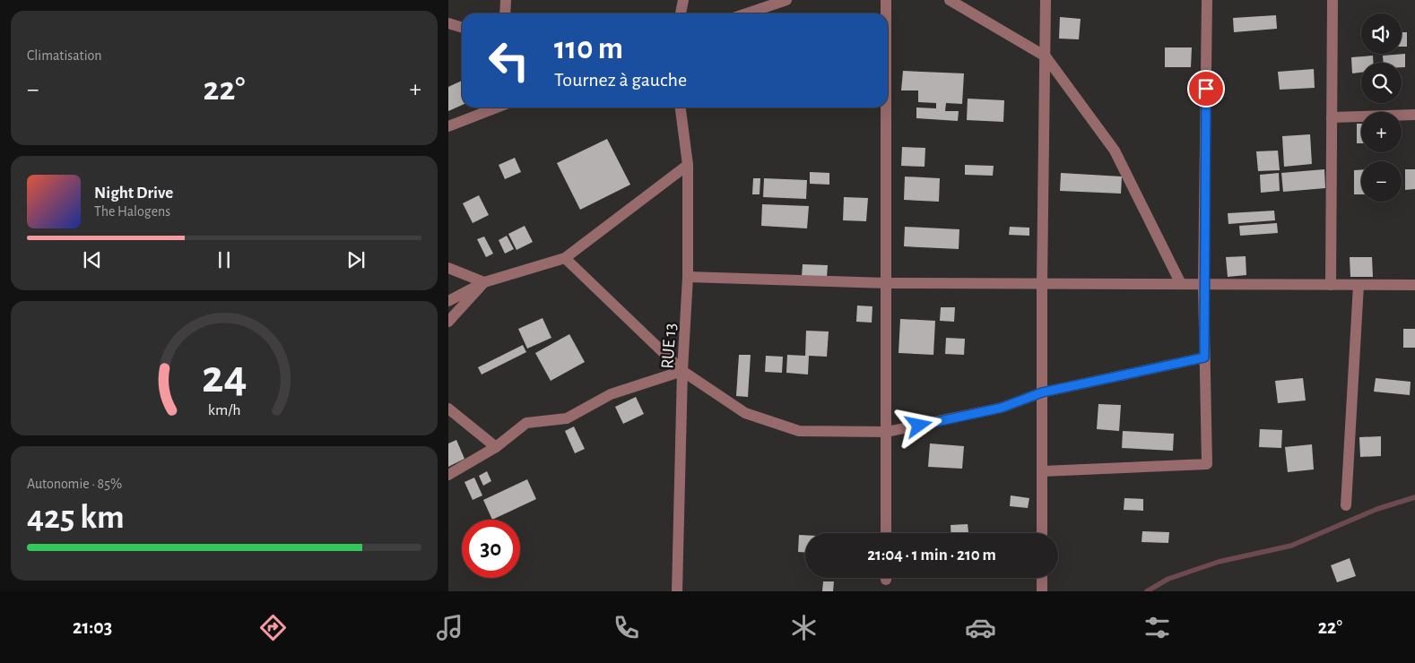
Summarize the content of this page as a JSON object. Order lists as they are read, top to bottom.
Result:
{
  "streets": {
    "street": ["RUE 13"]
  },
  "page": {
    "tile": [
      "Climatisation",
      ["Autonomie · 85%", "425 km"]
    ],
    "map_buttons": ["+", "−"],
    "turn": ["110 m", "Tournez à gauche"],
    "heat": ["−", "22°", "+"],
    "song": ["Night Drive", "The Halogens"],
    "limit": "30",
    "trip": "21:04 · 1 min · 210 m",
    "tabs": ["21:03", "22°"],
    "gauge": ["24", "km/h"]
  }
}
